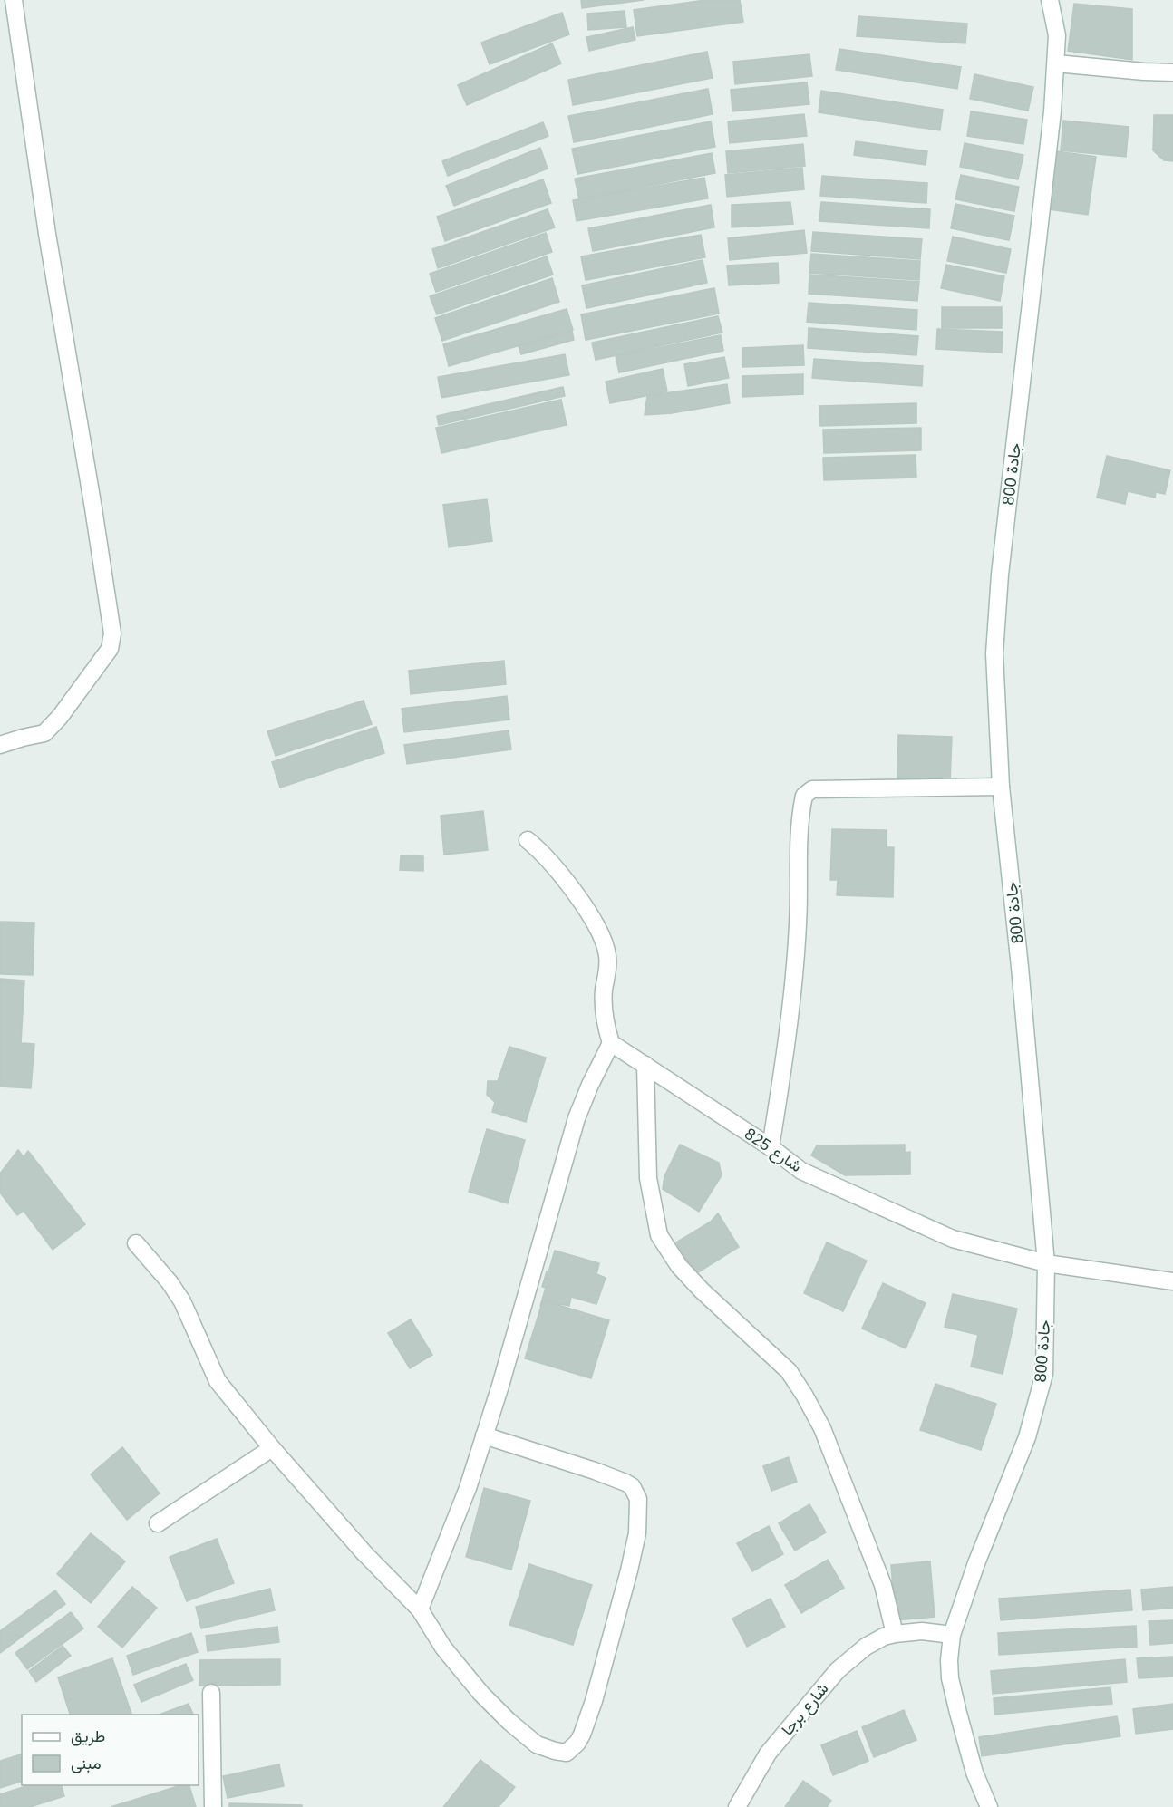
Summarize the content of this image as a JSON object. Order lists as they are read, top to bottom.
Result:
{
  "streets": {
    "street": ["جادة 800", "شارع 825", "شارع برجا"]
  },
  "crossings": [
    ["جادة 800", "شارع 825"],
    ["جادة 800", "شارع برجا"]
  ],
  "legend": ["طريق", "مبنى"]
}
